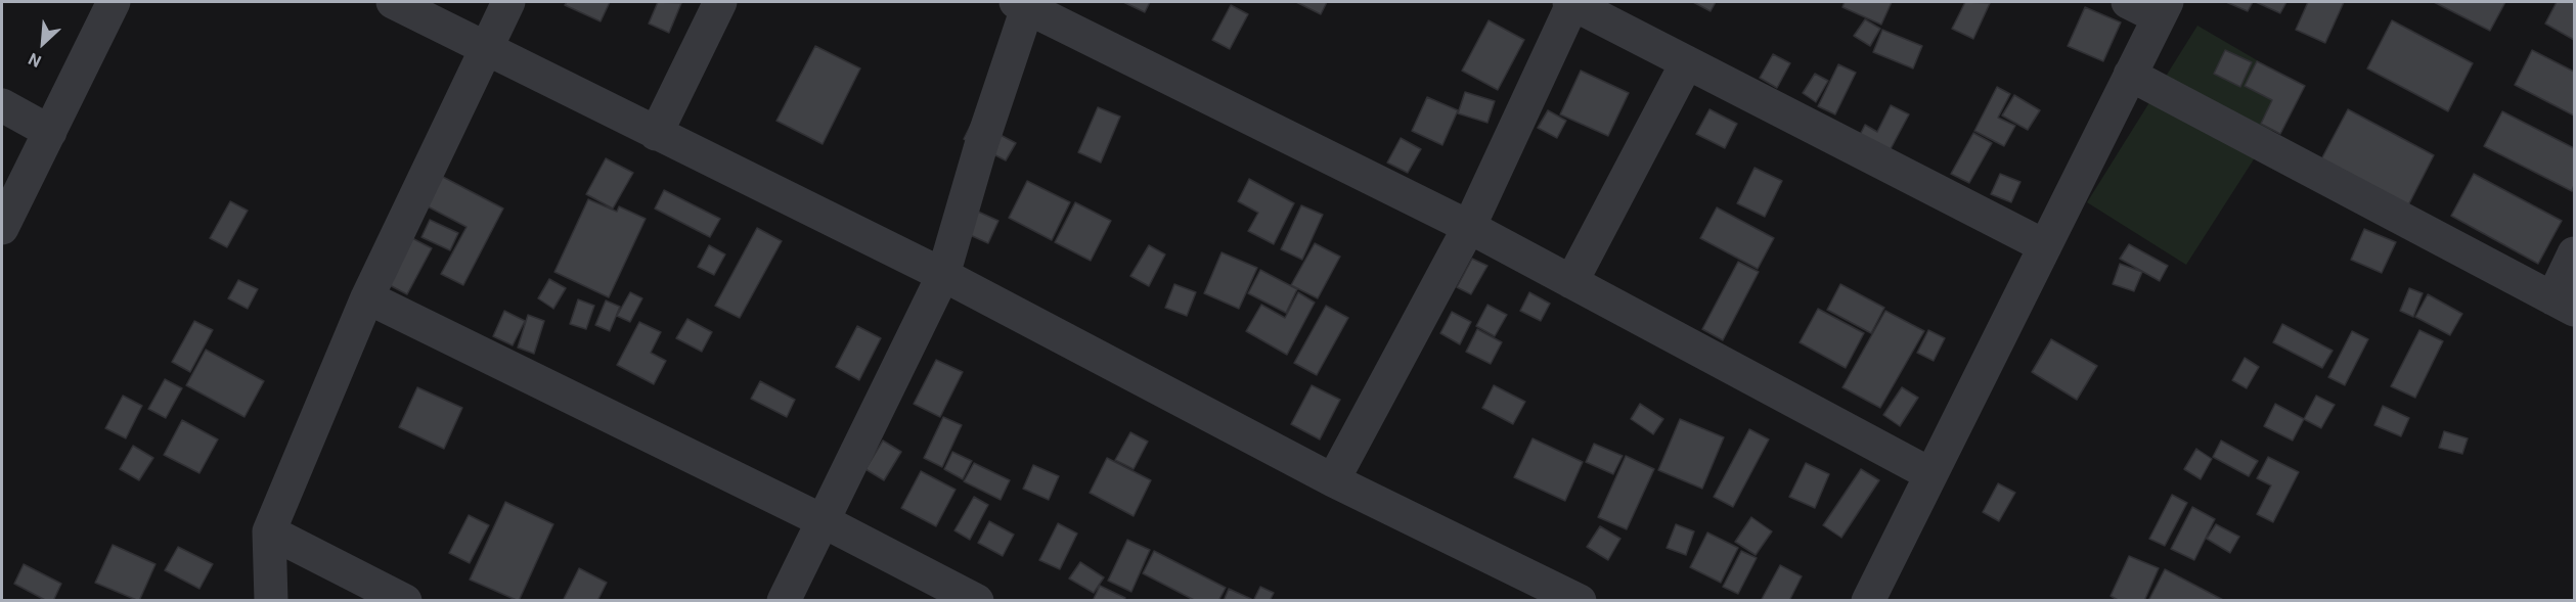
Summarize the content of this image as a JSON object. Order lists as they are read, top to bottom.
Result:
{
  "north": "bottom left"
}
